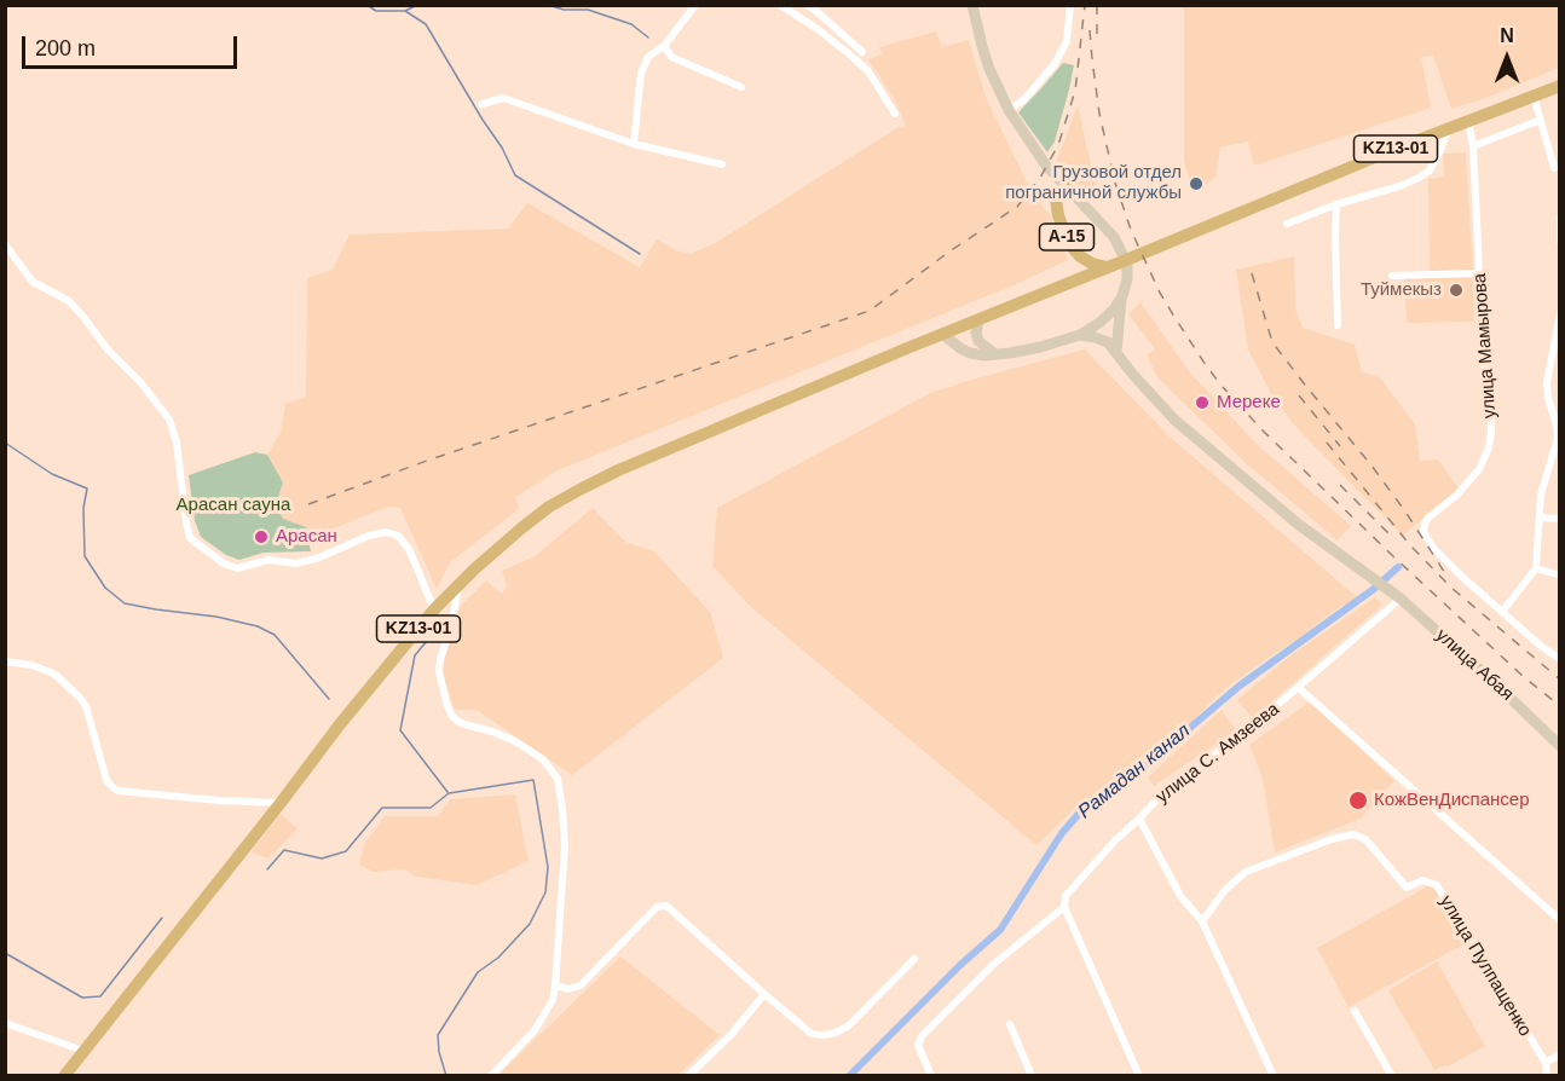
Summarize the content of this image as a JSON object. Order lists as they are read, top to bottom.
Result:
{
  "streets": {
    "highway": ["KZ13-01", "A-15"],
    "main road": ["улица Абая"],
    "street": ["улица Мамырова", "улица С. Амзеева", "улица Пулпащенко"]
  },
  "crossings": [
    ["KZ13-01", "A-15"],
    ["KZ13-01", "улица Мамырова"],
    ["улица Абая", "улица С. Амзеева"]
  ],
  "water": ["Рамадан канал"],
  "parks": ["Арасан сауна"],
  "places": [
    "Грузовой отдел пограничной службы",
    "Туймекыз",
    "Мереке",
    "Арасан",
    "КожВенДиспансер"
  ],
  "scale_bar": "200 m",
  "north": "top"
}
